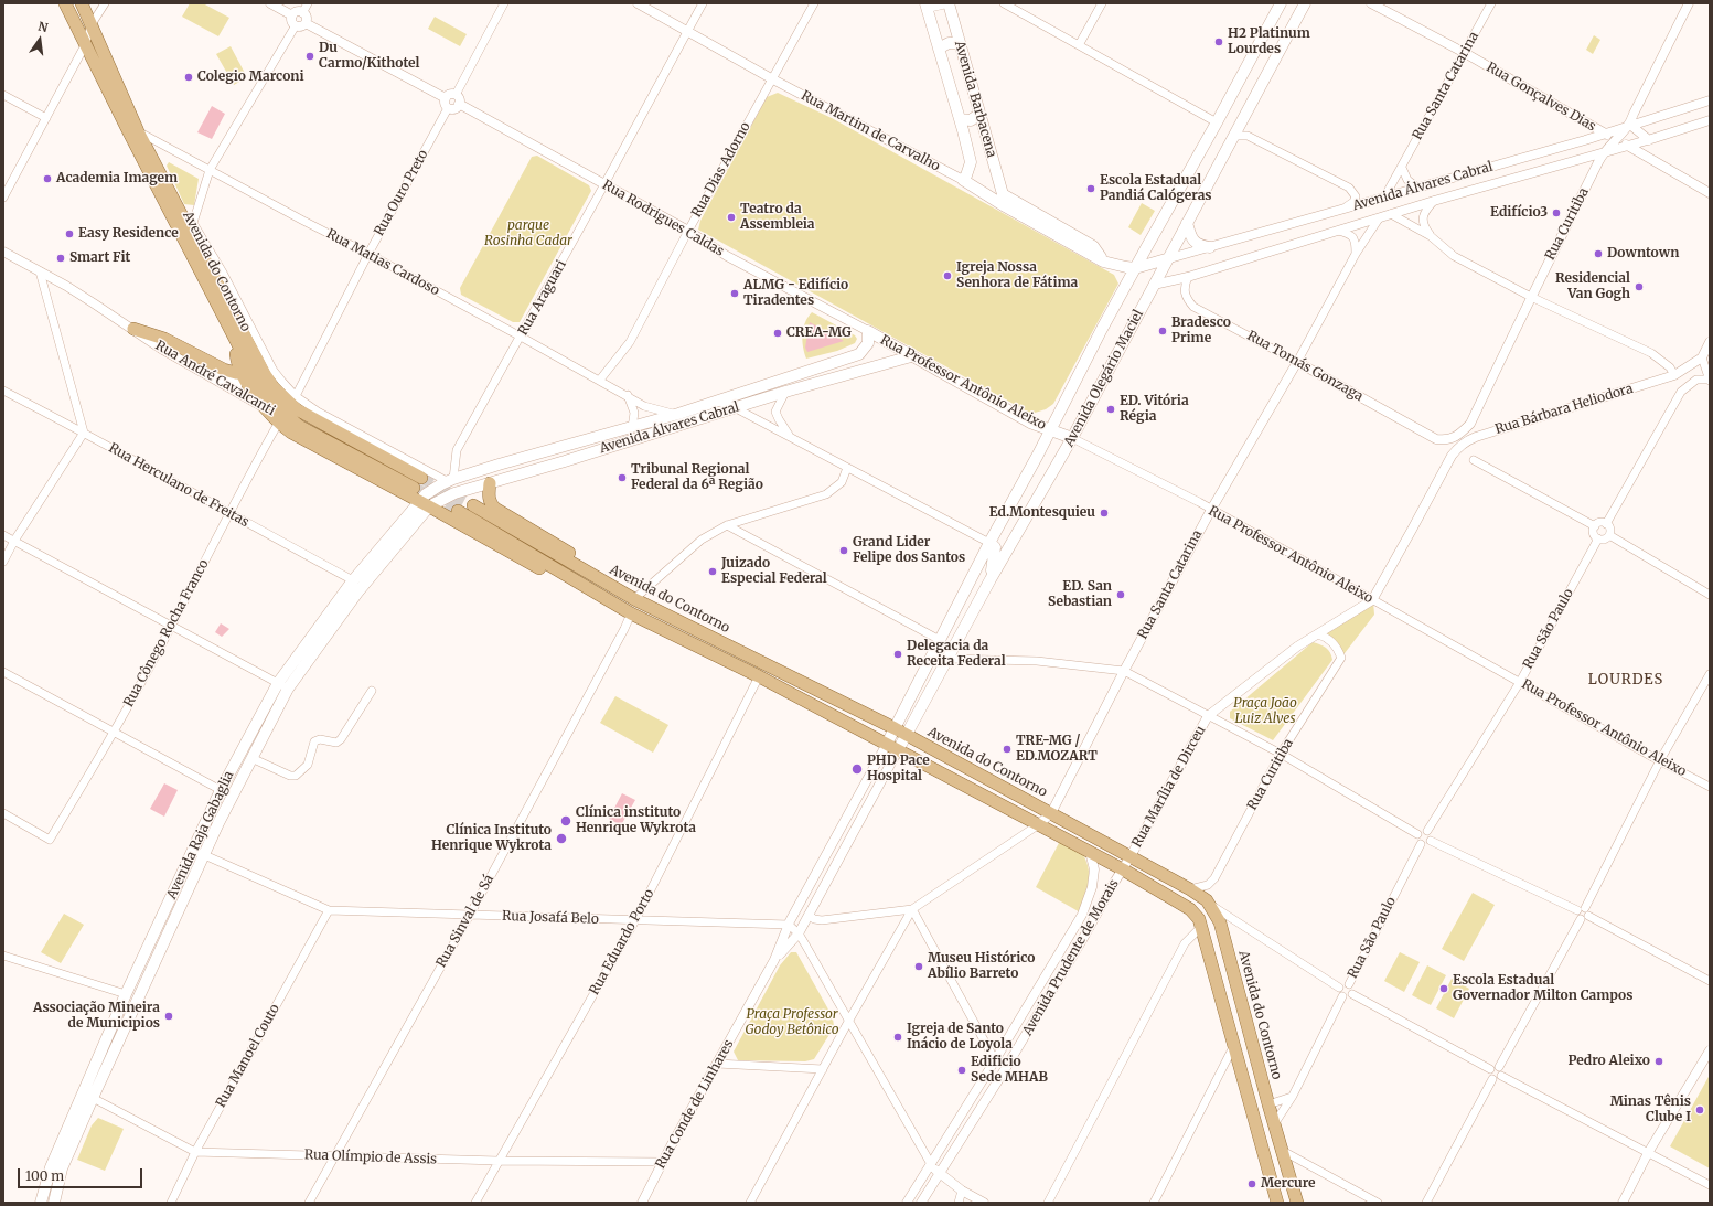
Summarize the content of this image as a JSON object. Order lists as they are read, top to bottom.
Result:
{
  "streets": {
    "main road": [
      "Avenida Barbacena",
      "Rua Martim de Carvalho",
      "Avenida Álvares Cabral",
      "Avenida do Contorno",
      "Avenida Olegário Maciel",
      "Rua Professor Antônio Aleixo",
      "Avenida Raja Gabaglia"
    ],
    "street": [
      "Rua Santa Catarina",
      "Rua Gonçalves Dias",
      "Rua Dias Adorno",
      "Rua Ouro Preto",
      "Rua Rodrigues Caldas",
      "Rua Curitiba",
      "Rua Matias Cardoso",
      "Rua Araguari",
      "Rua Tomás Gonzaga",
      "Rua André Cavalcanti",
      "Rua Bárbara Heliodora",
      "Rua Herculano de Freitas",
      "Rua São Paulo",
      "Rua Cônego Rocha Franco",
      "Rua Marília de Dirceu",
      "Rua Josafá Belo",
      "Rua Sinval de Sá",
      "Rua Eduardo Porto",
      "Avenida Prudente de Morais",
      "Rua Manoel Couto",
      "Rua Conde de Linhares",
      "Rua Olímpio de Assis"
    ]
  },
  "crossings": [
    ["Rua Santa Catarina", "Rua Gonçalves Dias"],
    ["Rua Santa Catarina", "Avenida Álvares Cabral"],
    ["Rua Santa Catarina", "Avenida do Contorno"],
    ["Rua Santa Catarina", "Rua Tomás Gonzaga"],
    ["Rua Santa Catarina", "Rua Professor Antônio Aleixo"],
    ["Rua Gonçalves Dias", "Avenida Álvares Cabral"],
    ["Rua Gonçalves Dias", "Rua Curitiba"],
    ["Avenida Barbacena", "Rua Martim de Carvalho"],
    ["Rua Martim de Carvalho", "Rua Dias Adorno"],
    ["Rua Martim de Carvalho", "Avenida Álvares Cabral"],
    ["Rua Martim de Carvalho", "Rua Araguari"],
    ["Rua Martim de Carvalho", "Avenida Olegário Maciel"],
    ["Rua Dias Adorno", "Rua Rodrigues Caldas"],
    ["Rua Dias Adorno", "Rua Matias Cardoso"],
    ["Avenida Álvares Cabral", "Rua Rodrigues Caldas"],
    ["Avenida Álvares Cabral", "Rua Curitiba"],
    ["Avenida Álvares Cabral", "Rua Matias Cardoso"],
    ["Avenida Álvares Cabral", "Avenida do Contorno"],
    ["Avenida Álvares Cabral", "Rua Araguari"],
    ["Avenida Álvares Cabral", "Rua Tomás Gonzaga"],
    ["Avenida Álvares Cabral", "Avenida Olegário Maciel"],
    ["Avenida Álvares Cabral", "Rua Professor Antônio Aleixo"],
    ["Avenida Álvares Cabral", "Avenida Raja Gabaglia"],
    ["Rua Ouro Preto", "Rua Rodrigues Caldas"],
    ["Rua Ouro Preto", "Rua Matias Cardoso"],
    ["Rua Ouro Preto", "Avenida do Contorno"],
    ["Rua Rodrigues Caldas", "Rua Araguari"],
    ["Rua Rodrigues Caldas", "Rua Professor Antônio Aleixo"],
    ["Rua Curitiba", "Avenida do Contorno"],
    ["Rua Curitiba", "Rua Tomás Gonzaga"],
    ["Rua Curitiba", "Rua Marília de Dirceu"],
    ["Rua Matias Cardoso", "Avenida do Contorno"],
    ["Rua Matias Cardoso", "Rua Araguari"],
    ["Avenida do Contorno", "Rua Araguari"],
    ["Avenida do Contorno", "Rua André Cavalcanti"],
    ["Avenida do Contorno", "Avenida Olegário Maciel"],
    ["Avenida do Contorno", "Rua Marília de Dirceu"],
    ["Avenida Olegário Maciel", "Rua Professor Antônio Aleixo"],
    ["Avenida Olegário Maciel", "Rua Conde de Linhares"],
    ["Rua Professor Antônio Aleixo", "Rua Bárbara Heliodora"],
    ["Rua Professor Antônio Aleixo", "Rua São Paulo"],
    ["Rua Professor Antônio Aleixo", "Rua Marília de Dirceu"],
    ["Rua Bárbara Heliodora", "Rua Marília de Dirceu"],
    ["Rua Herculano de Freitas", "Rua Cônego Rocha Franco"],
    ["Rua Herculano de Freitas", "Avenida Raja Gabaglia"],
    ["Rua Marília de Dirceu", "Avenida Prudente de Morais"],
    ["Avenida Raja Gabaglia", "Rua Josafá Belo"],
    ["Avenida Raja Gabaglia", "Rua Olímpio de Assis"],
    ["Rua Josafá Belo", "Rua Sinval de Sá"],
    ["Rua Josafá Belo", "Rua Eduardo Porto"],
    ["Rua Josafá Belo", "Rua Manoel Couto"],
    ["Rua Josafá Belo", "Rua Conde de Linhares"],
    ["Rua Sinval de Sá", "Rua Olímpio de Assis"],
    ["Rua Eduardo Porto", "Rua Olímpio de Assis"],
    ["Rua Manoel Couto", "Rua Olímpio de Assis"],
    ["Rua Conde de Linhares", "Rua Olímpio de Assis"]
  ],
  "districts": ["LOURDES"],
  "parks": ["parque Rosinha Cadar", "Praça João Luiz Alves", "Praça Professor Godoy Betônico"],
  "places": [
    "H2 Platinum Lourdes",
    "Du Carmo/Kithotel",
    "Colegio Marconi",
    "Academia Imagem",
    "Escola Estadual Pandiá Calógeras",
    "Edifício3",
    "Teatro da Assembleia",
    "Easy Residence",
    "Downtown",
    "Smart Fit",
    "Igreja Nossa Senhora de Fátima",
    "Residencial Van Gogh",
    "ALMG - Edifício Tiradentes",
    "Bradesco Prime",
    "CREA-MG",
    "ED. Vitória Régia",
    "Tribunal Regional Federal da 6ª Região",
    "Ed.Montesquieu",
    "Grand Lider Felipe dos Santos",
    "Juizado Especial Federal",
    "ED. San Sebastian",
    "Delegacia da Receita Federal",
    "TRE-MG / ED.MOZART",
    "PHD Pace Hospital",
    "Clínica instituto Henrique Wykrota",
    "Clínica Instituto Henrique Wykrota",
    "Museu Histórico Abílio Barreto",
    "Escola Estadual Governador Milton Campos",
    "Associação Mineira de Municipios",
    "Igreja de Santo Inácio de Loyola",
    "Pedro Aleixo",
    "Edificio Sede MHAB",
    "Minas Tênis Clube I",
    "Mercure"
  ],
  "scale_bar": "100 m",
  "north": "top"
}
